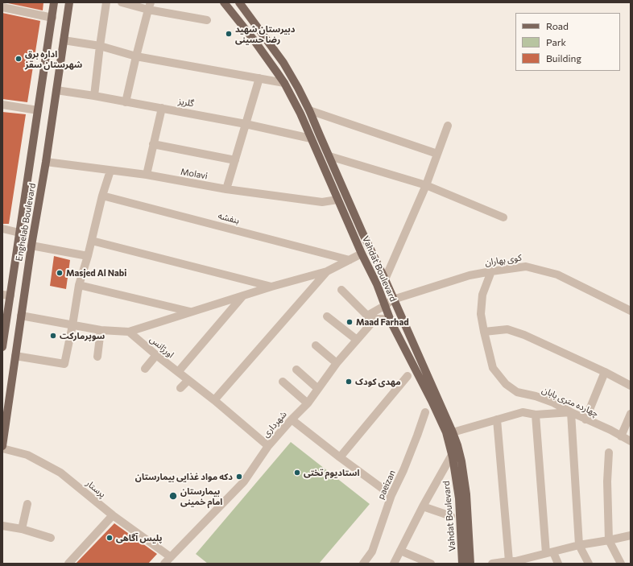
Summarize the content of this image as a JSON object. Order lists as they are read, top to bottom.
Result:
{
  "streets": {
    "main road": ["Enghelab Boulevard", "Vahdat Boulevard"],
    "street": [
      "گلریز",
      "Molavi",
      "بنفشه",
      "کوی بهاران",
      "اورژانس",
      "چهارده متری بابان",
      "شهرداری",
      "paeizan",
      "پرستار"
    ]
  },
  "crossings": [
    ["گلریز", "Enghelab Boulevard"],
    ["گلریز", "Vahdat Boulevard"],
    ["Molavi", "Enghelab Boulevard"],
    ["Molavi", "Vahdat Boulevard"],
    ["کوی بهاران", "Vahdat Boulevard"],
    ["کوی بهاران", "چهارده متری بابان"],
    ["اورژانس", "شهرداری"],
    ["شهرداری", "پرستار"]
  ],
  "places": [
    "دبیرستان شهید رضا حسینی",
    "اداره برق شهرستان سقز",
    "Masjed Al Nabi",
    "Maad Farhad",
    "سوپرمارکت",
    "مهدی کودک",
    "استادیوم تختی",
    "دکه مواد غذایی بیمارستان",
    "بیمارستان امام خمینی",
    "پلیس آگاهی"
  ],
  "legend": ["Road", "Park", "Building"]
}
